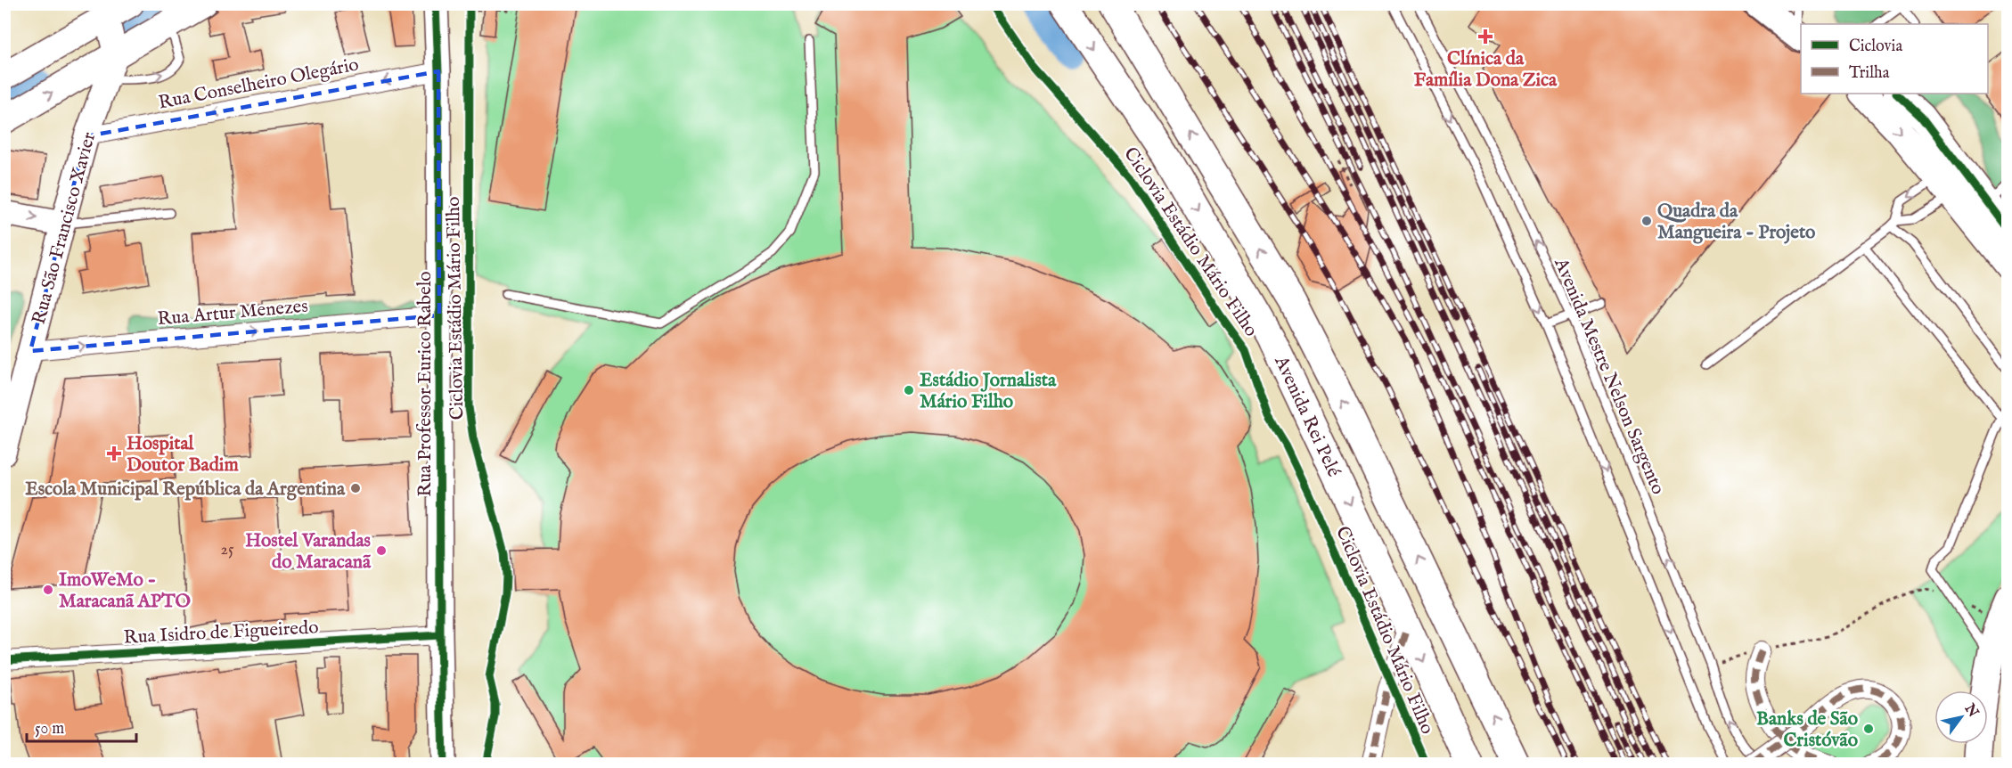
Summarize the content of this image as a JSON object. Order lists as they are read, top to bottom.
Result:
{
  "streets": {
    "main road": ["Avenida Rei Pelé"],
    "street": [
      "Rua Conselheiro Olegário",
      "Rua São Francisco Xavier",
      "Rua Artur Menezes",
      "Rua Professor Eurico Rabelo",
      "Rua Isidro de Figueiredo"
    ],
    "lane": ["Avenida Mestre Nelson Sargento"],
    "cycle path": ["Ciclovia Estádio Mário Filho"]
  },
  "crossings": [
    ["Rua Conselheiro Olegário", "Rua São Francisco Xavier"],
    ["Rua Conselheiro Olegário", "Rua Professor Eurico Rabelo"],
    ["Rua São Francisco Xavier", "Rua Artur Menezes"],
    ["Rua Artur Menezes", "Rua Professor Eurico Rabelo"],
    ["Rua Professor Eurico Rabelo", "Rua Isidro de Figueiredo"]
  ],
  "one_way": ["Rua Conselheiro Olegário", "Rua Artur Menezes"],
  "places": {
    "health": ["Clínica da Família Dona Zica", "Hospital Doutor Badim"],
    "other": [
      "Quadra da Mangueira - Projeto",
      "Estádio Jornalista Mário Filho",
      "Escola Municipal República da Argentina",
      "Hostel Varandas do Maracanã",
      "ImoWeMo - Maracanã APTO",
      "Banks de São Cristóvão"
    ]
  },
  "house_numbers": ["25"],
  "legend": ["Ciclovia", "Trilha"],
  "scale_bar": "50 m",
  "north": "top right"
}
